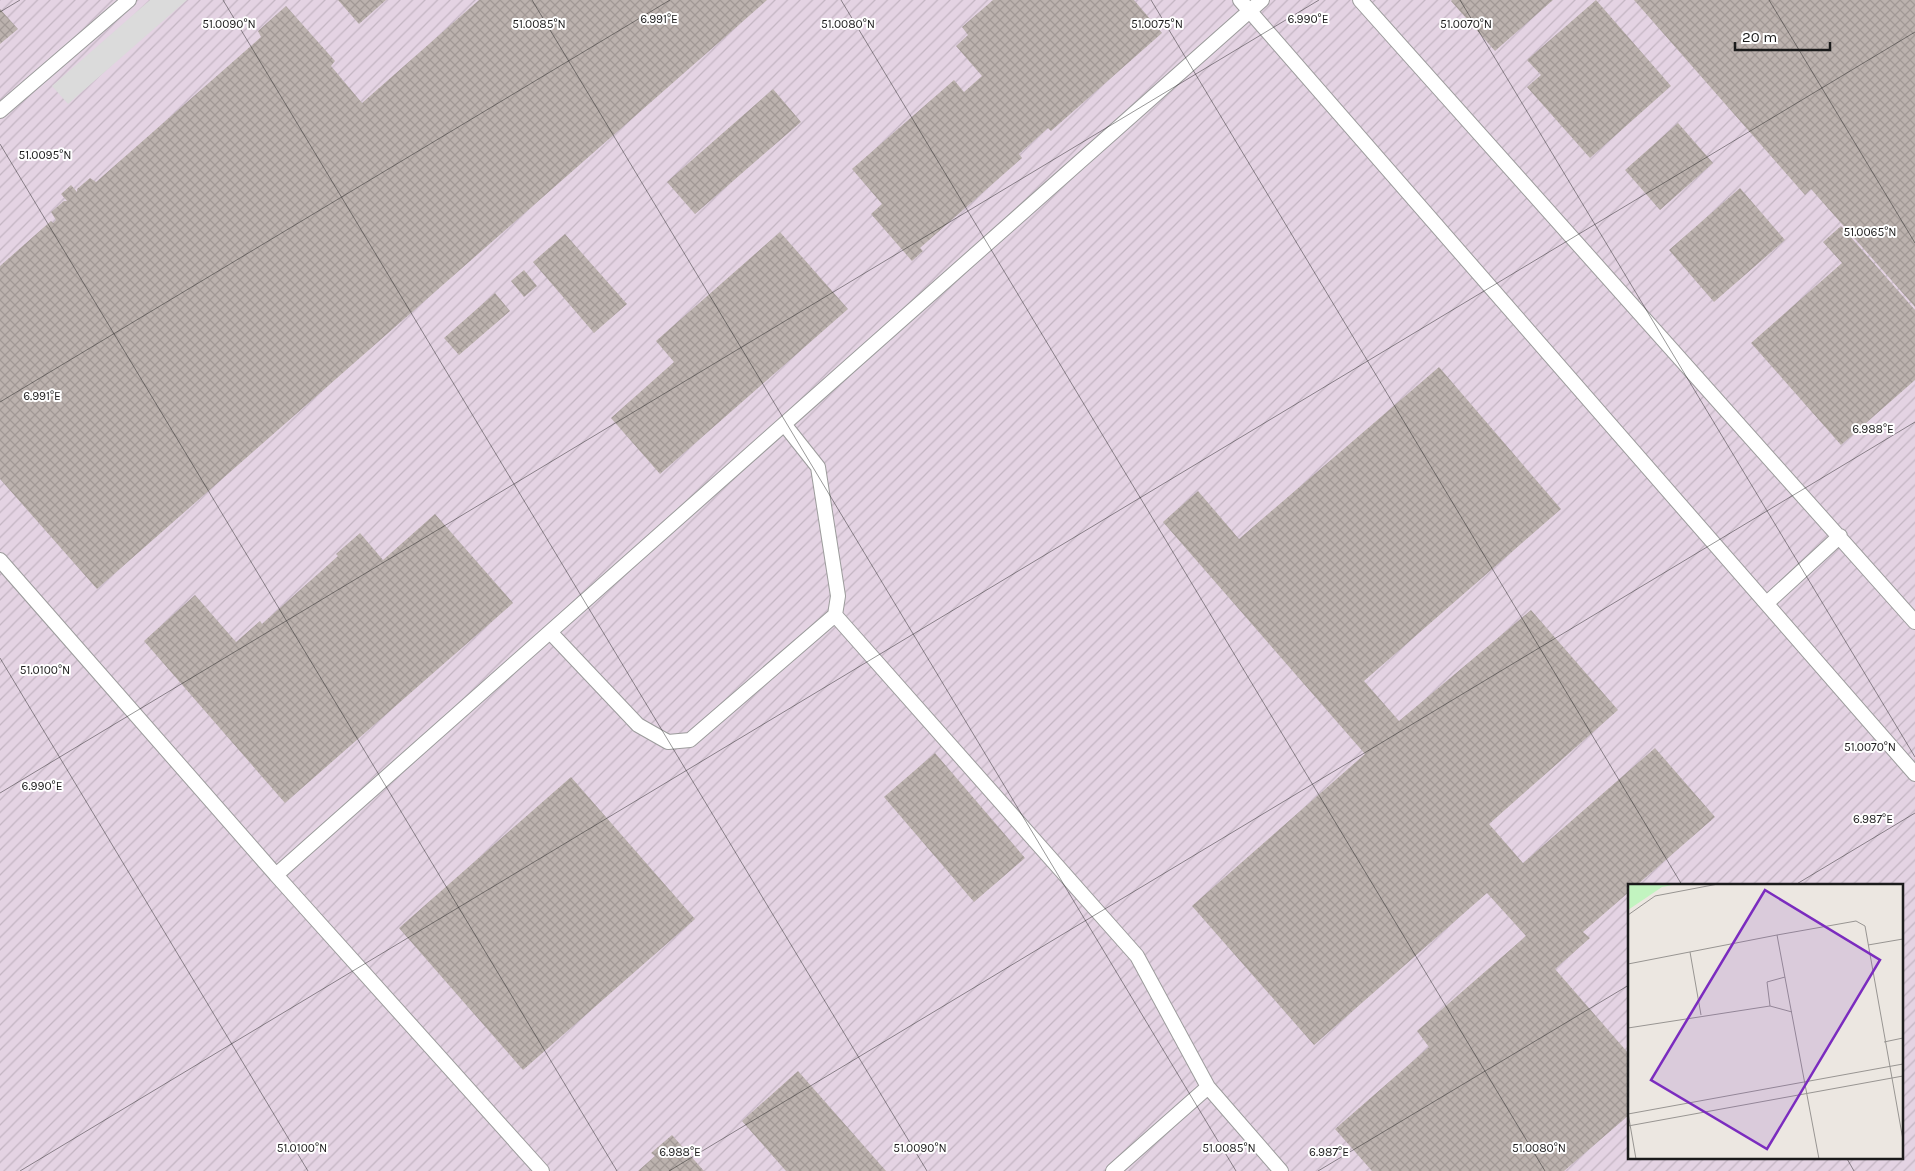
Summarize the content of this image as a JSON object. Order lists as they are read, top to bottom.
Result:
{
  "scale_bar": "20 m",
  "coordinates": [
    "6.991°E",
    "6.990°E",
    "51.0085°N",
    "51.0075°N",
    "51.0070°N",
    "51.0090°N",
    "51.0080°N",
    "51.0095°N",
    "51.0065°N",
    "6.988°E",
    "51.0100°N",
    "6.987°E"
  ]
}
